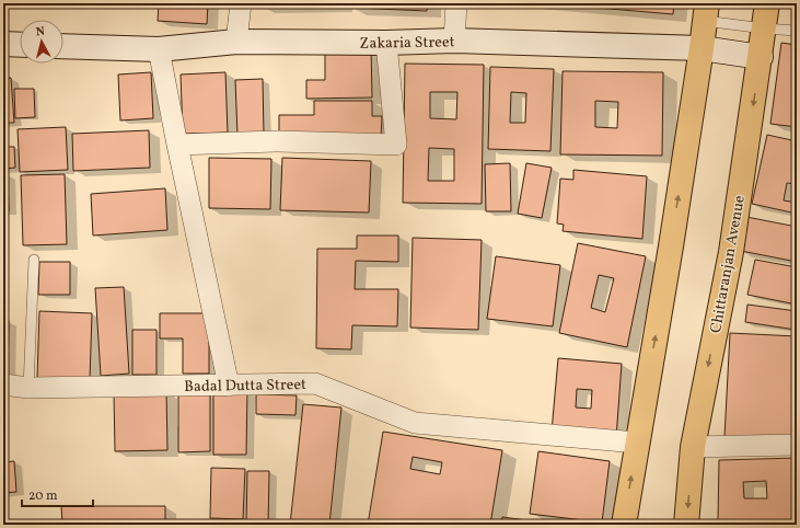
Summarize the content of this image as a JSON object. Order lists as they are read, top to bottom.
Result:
{
  "streets": {
    "main road": ["Zakaria Street", "Chittaranjan Avenue"],
    "street": ["Badal Dutta Street"]
  },
  "crossings": [
    ["Zakaria Street", "Chittaranjan Avenue"]
  ],
  "scale_bar": "20 m",
  "north": "top"
}
